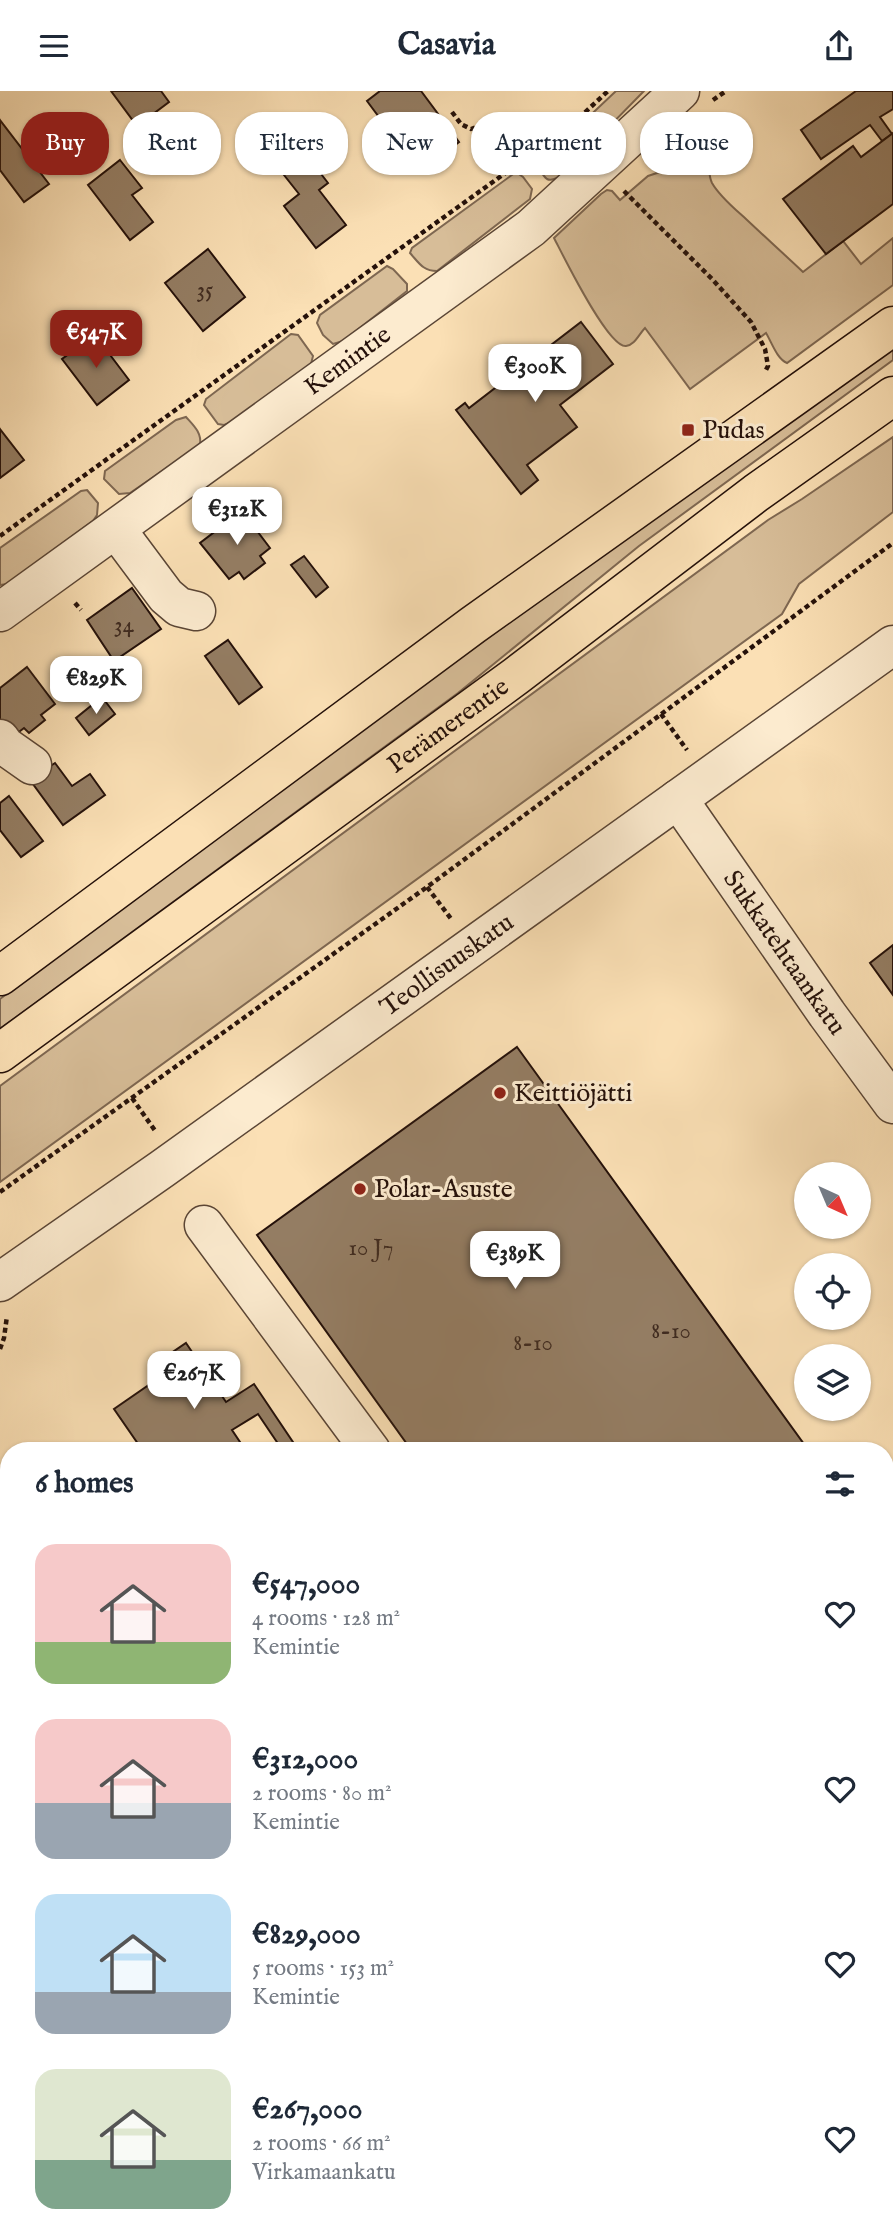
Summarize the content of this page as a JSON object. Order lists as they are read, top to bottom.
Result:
{
  "streets": {
    "highway": ["Perämerentie"],
    "street": ["Kemintie", "Sukkatehtaankatu", "Teollisuuskatu"]
  },
  "crossings": [
    ["Sukkatehtaankatu", "Teollisuuskatu"]
  ],
  "places": {
    "transit": ["Pudas"],
    "other": ["Keittiöjätti", "Polar-Asuste"]
  },
  "house_numbers": [
    "35",
    "34",
    "10 J7",
    "8-10",
    "8-10"
  ],
  "north": "bottom right",
  "page": {
    "header": "Casavia",
    "chip": [
      "Buy",
      "Rent",
      "Filters",
      "New",
      "Apartment",
      "House"
    ],
    "price": [
      "€547K",
      "€300K",
      "€312K",
      "€829K",
      "€389K",
      "€267K"
    ],
    "heading": "6 homes",
    "list": [
      {
        "name": "€547,000",
        "note": "4 rooms · 128 m² · Kemintie"
      },
      {
        "name": "€312,000",
        "note": "2 rooms · 80 m² · Kemintie"
      },
      {
        "name": "€829,000",
        "note": "5 rooms · 153 m² · Kemintie"
      },
      {
        "name": "€267,000",
        "note": "2 rooms · 66 m² · Virkamaankatu"
      }
    ]
  }
}
